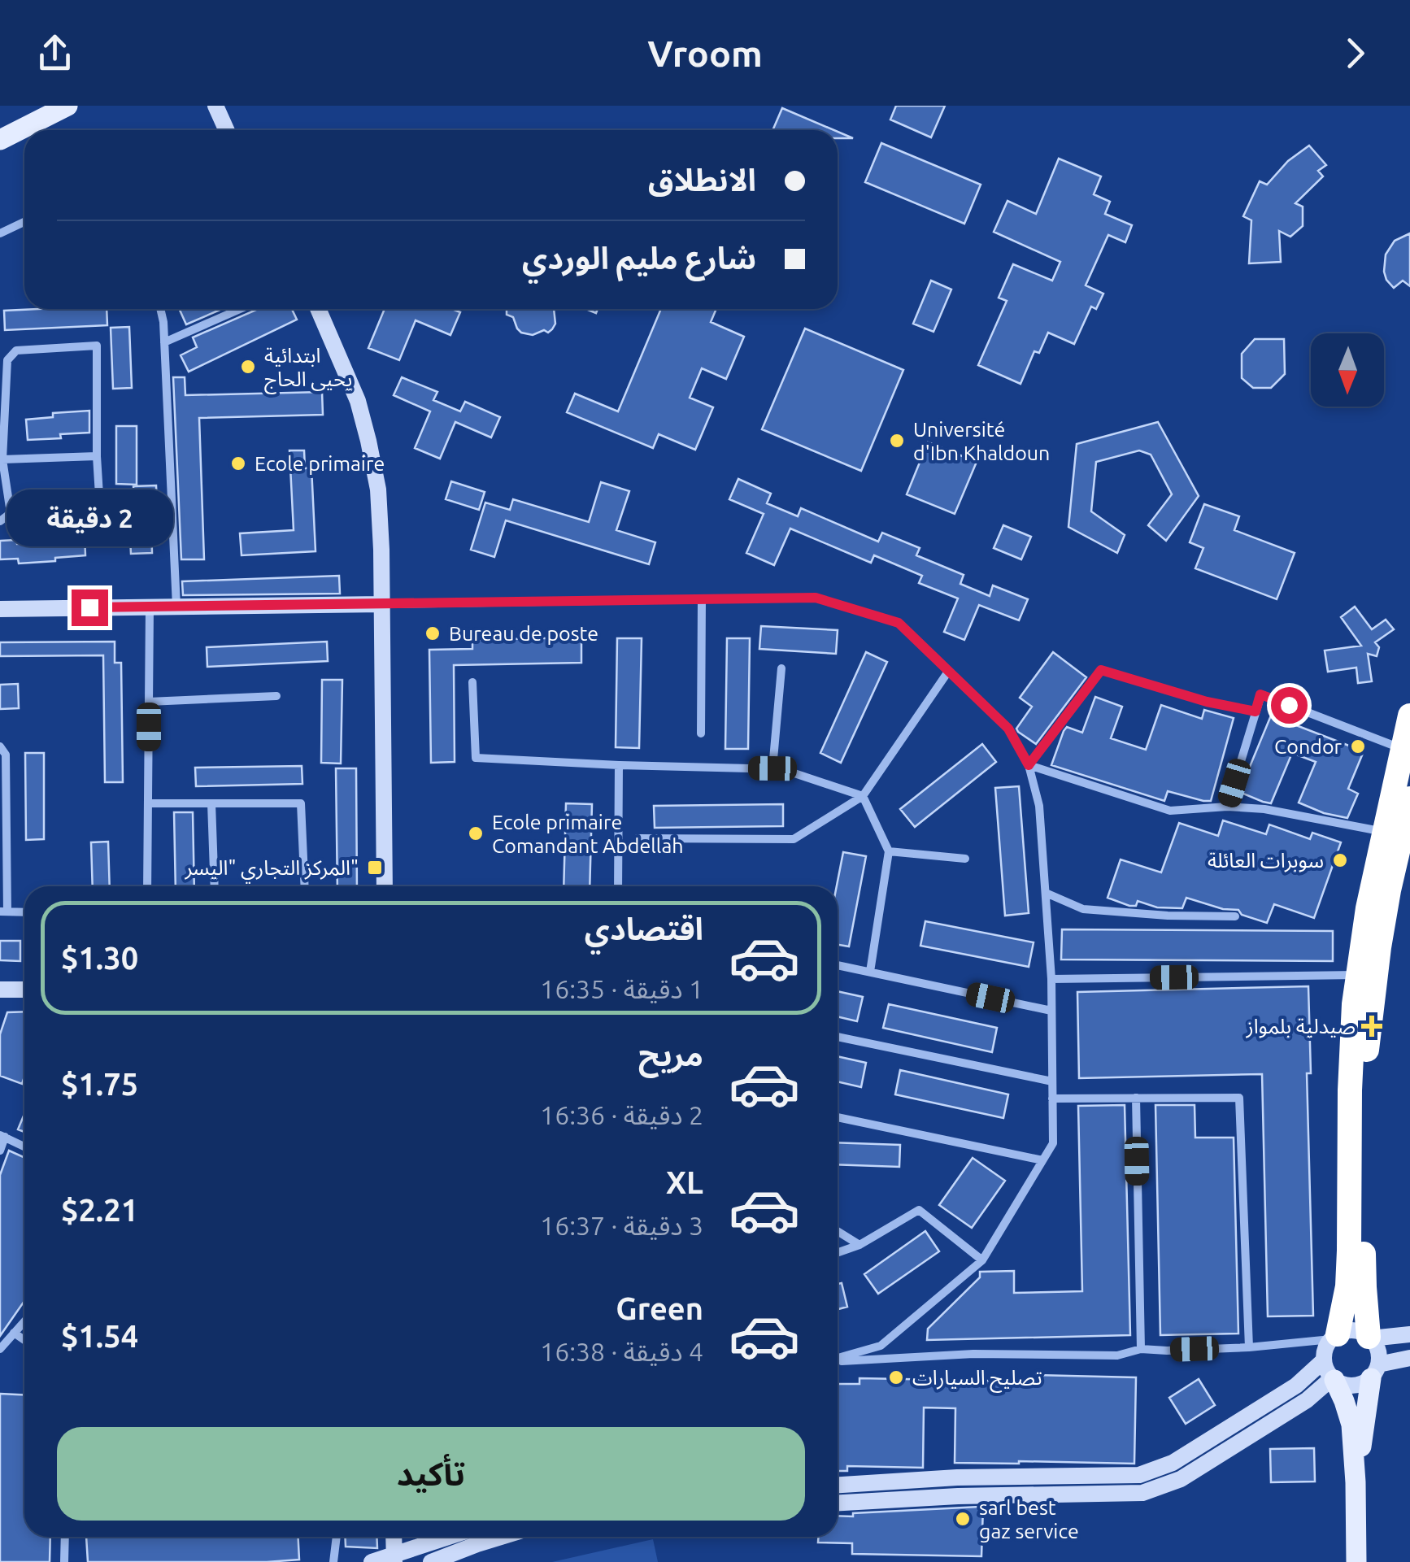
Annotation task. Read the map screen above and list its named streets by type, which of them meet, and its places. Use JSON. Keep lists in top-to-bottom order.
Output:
{
  "places": {
    "other": [
      "ابتدائية يحيى الحاج",
      "Université d'Ibn Khaldoun",
      "Ecole primaire",
      "Bureau de poste",
      "Condor",
      "Ecole primaire Comandant Abdellah",
      "سوبرات العائلة",
      "تصليح السيارات",
      "sarl best gaz service"
    ],
    "transit": ["المركز التجاري \"اليسر\""],
    "health": ["صيدلية بلمواز"]
  },
  "north": "bottom",
  "page": {
    "header": "Vroom",
    "banner": ["الانطلاق", "شارع مليم الوردي"],
    "bubble": "2 دقيقة",
    "list": [
      {
        "name": "اقتصادي",
        "note": "1 دقيقة · 16:35",
        "value": "$1.30"
      },
      {
        "name": "مريح",
        "note": "2 دقيقة · 16:36",
        "value": "$1.75"
      },
      {
        "name": "XL",
        "note": "3 دقيقة · 16:37",
        "value": "$2.21"
      },
      {
        "name": "Green",
        "note": "4 دقيقة · 16:38",
        "value": "$1.54"
      }
    ],
    "buttons": "تأكيد"
  }
}
